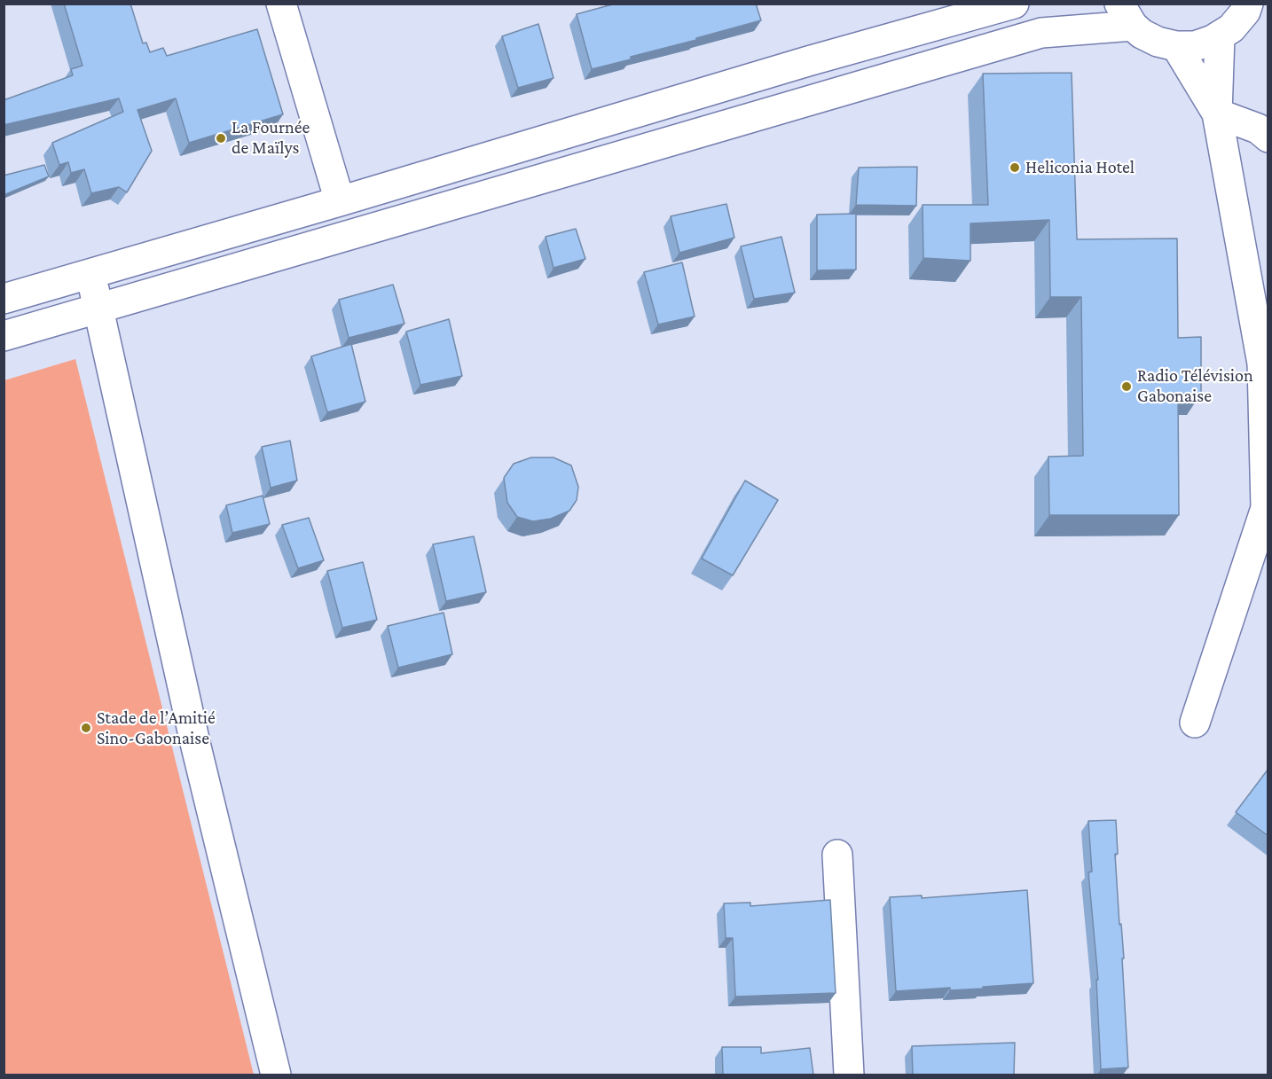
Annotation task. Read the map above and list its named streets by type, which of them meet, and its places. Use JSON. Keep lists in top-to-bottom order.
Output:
{
  "places": [
    "La Fournée de Maïlys",
    "Heliconia Hotel",
    "Radio Télévision Gabonaise",
    "Stade de l’Amitié Sino-Gabonaise"
  ]
}
